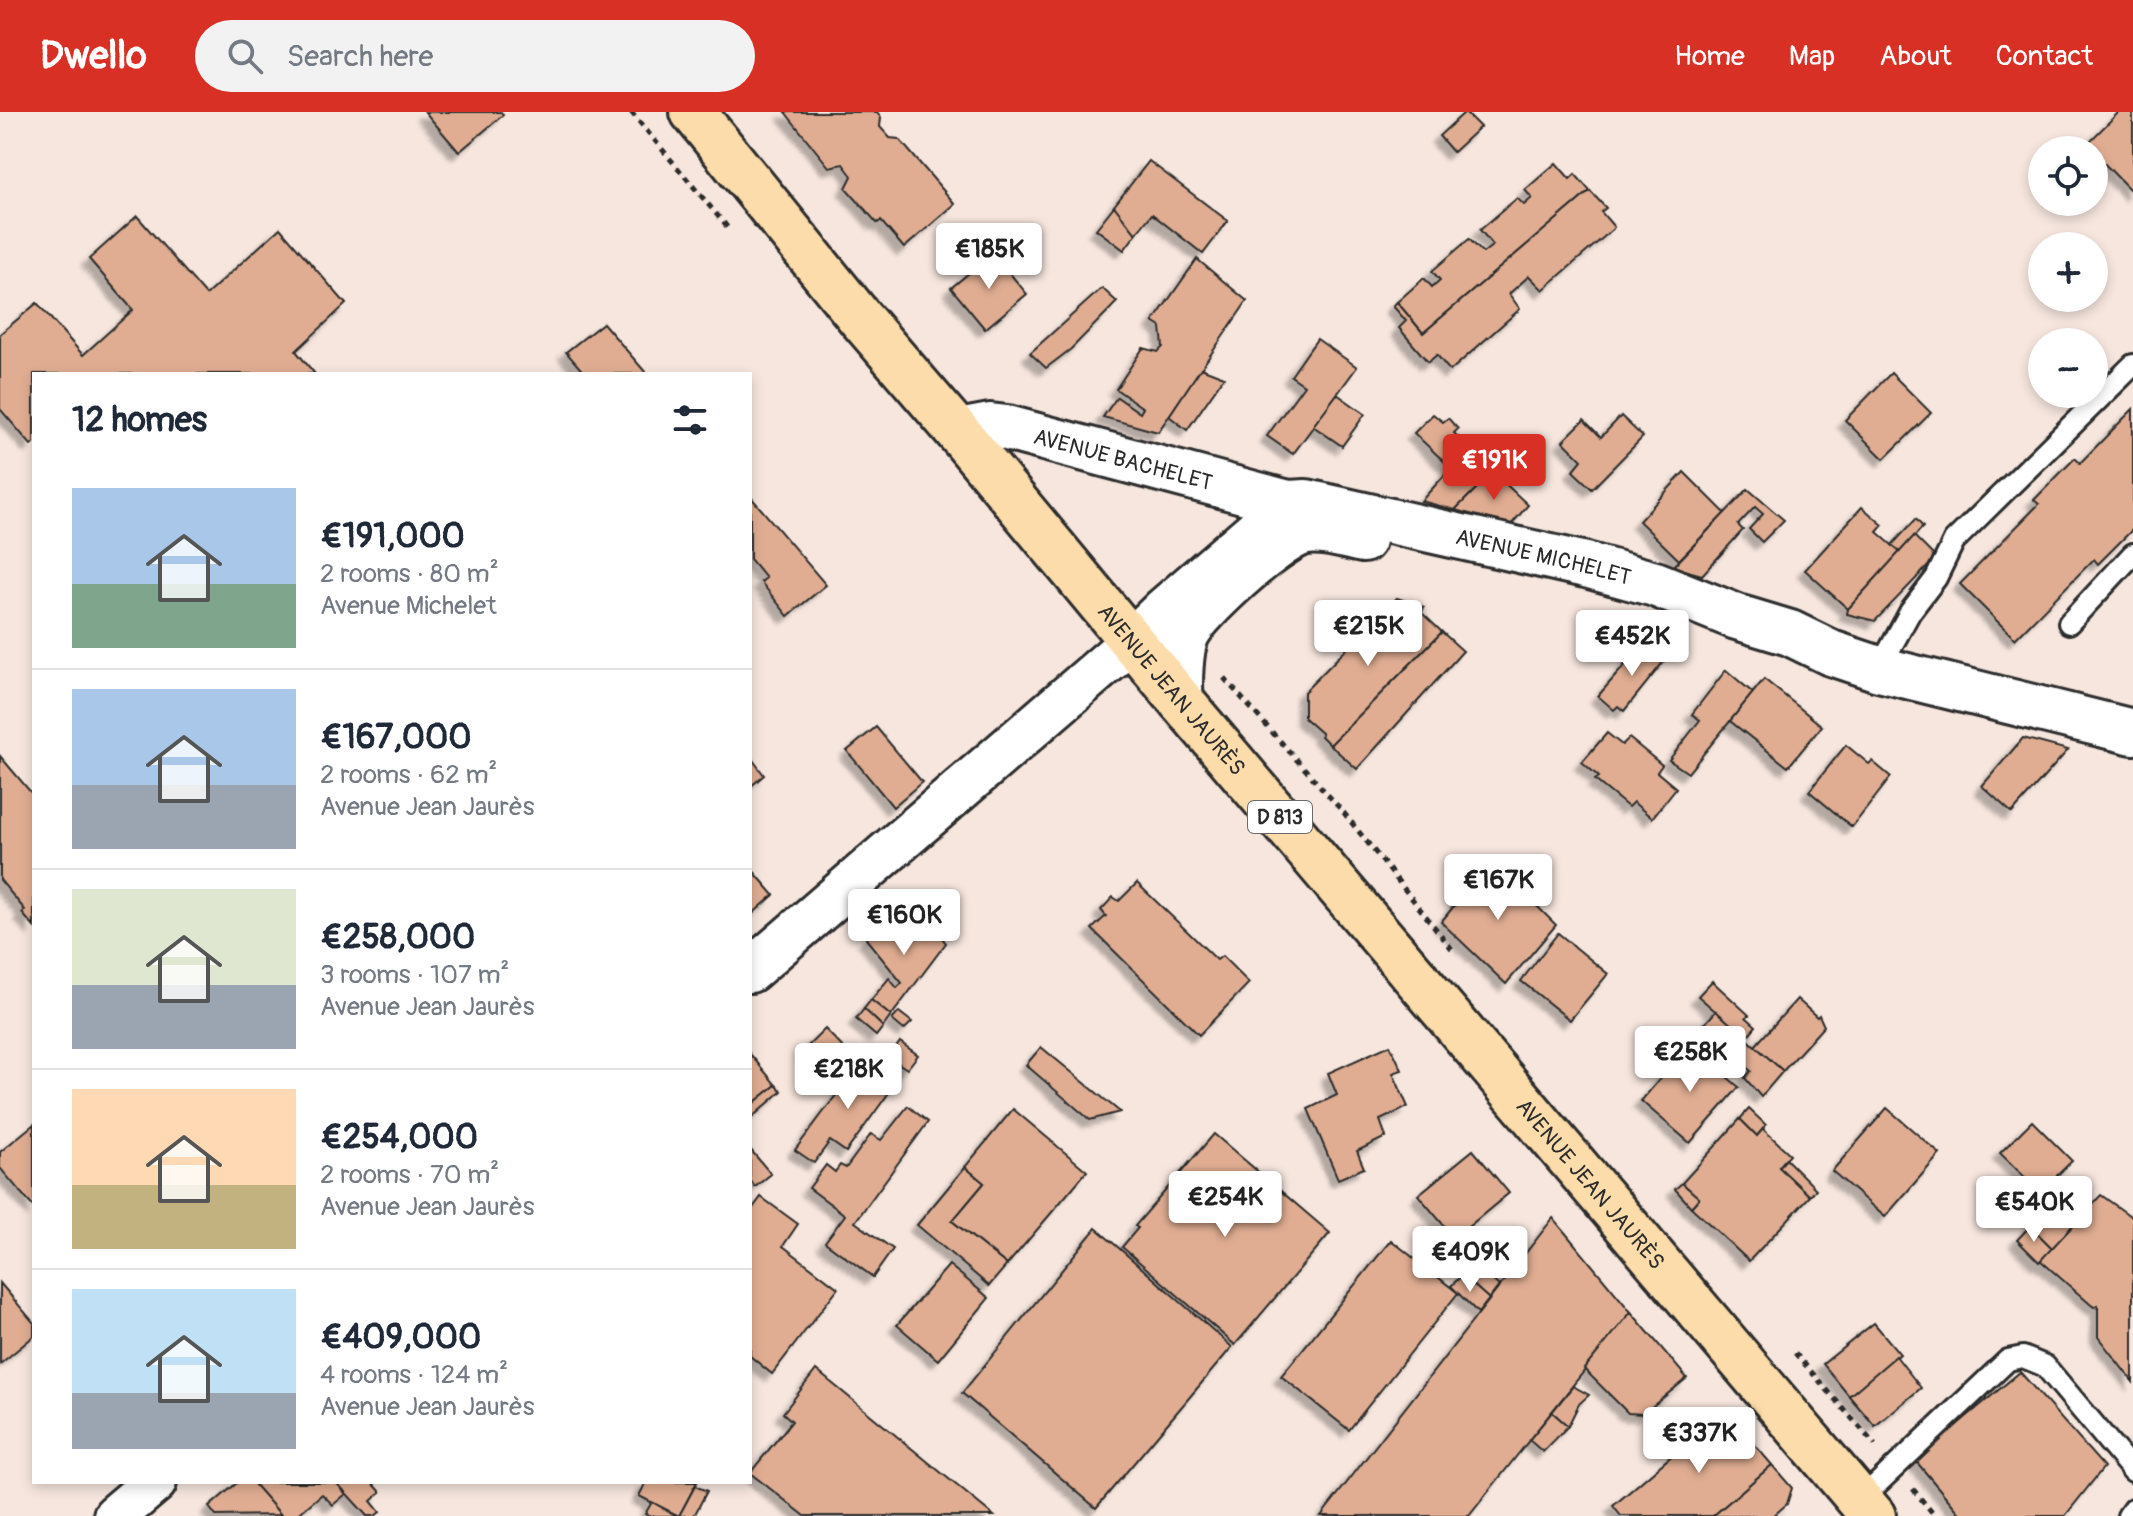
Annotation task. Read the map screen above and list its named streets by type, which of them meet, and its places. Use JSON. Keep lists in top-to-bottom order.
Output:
{
  "streets": {
    "main road": ["AVENUE JEAN JAURÈS", "D 813"],
    "street": ["AVENUE BACHELET", "AVENUE MICHELET"]
  },
  "crossings": [
    ["AVENUE BACHELET", "AVENUE MICHELET"],
    ["AVENUE BACHELET", "AVENUE JEAN JAURÈS"]
  ],
  "page": {
    "header": "Dwello",
    "search": "Search here",
    "nav": [
      "Home",
      "Map",
      "About",
      "Contact"
    ],
    "map_buttons": ["+", "−"],
    "price": [
      "€185K",
      "€191K",
      "€215K",
      "€452K",
      "€167K",
      "€160K",
      "€258K",
      "€218K",
      "€254K",
      "€540K",
      "€409K",
      "€337K"
    ],
    "heading": "12 homes",
    "list": [
      {
        "name": "€191,000",
        "note": "2 rooms · 80 m² · Avenue Michelet"
      },
      {
        "name": "€167,000",
        "note": "2 rooms · 62 m² · Avenue Jean Jaurès"
      },
      {
        "name": "€258,000",
        "note": "3 rooms · 107 m² · Avenue Jean Jaurès"
      },
      {
        "name": "€254,000",
        "note": "2 rooms · 70 m² · Avenue Jean Jaurès"
      },
      {
        "name": "€409,000",
        "note": "4 rooms · 124 m² · Avenue Jean Jaurès"
      }
    ]
  }
}
